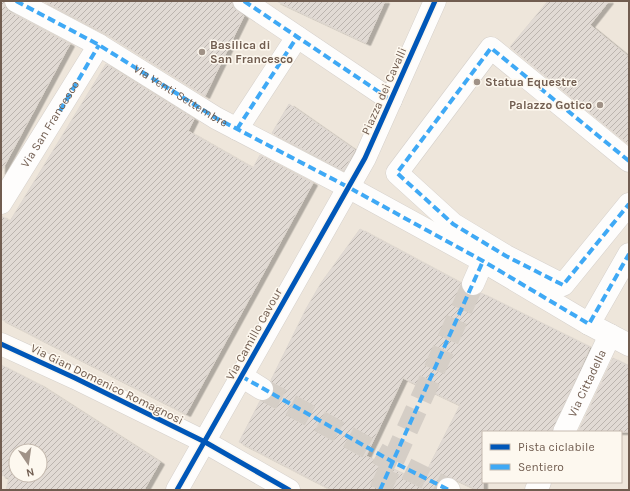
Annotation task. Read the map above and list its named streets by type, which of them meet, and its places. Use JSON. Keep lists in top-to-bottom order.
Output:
{
  "streets": {
    "street": [
      "Piazza dei Cavalli",
      "Via Venti Settembre",
      "Via San Francesco",
      "Via Camillo Cavour",
      "Via Cittadella",
      "Via Gian Domenico Romagnosi"
    ]
  },
  "crossings": [
    ["Piazza dei Cavalli", "Via Venti Settembre"],
    ["Piazza dei Cavalli", "Via Camillo Cavour"],
    ["Via Venti Settembre", "Via San Francesco"],
    ["Via Venti Settembre", "Via Camillo Cavour"],
    ["Via Camillo Cavour", "Via Gian Domenico Romagnosi"]
  ],
  "places": ["Basilica di San Francesco", "Statua Equestre", "Palazzo Gotico"],
  "legend": ["Pista ciclabile", "Sentiero"],
  "north": "bottom"
}
